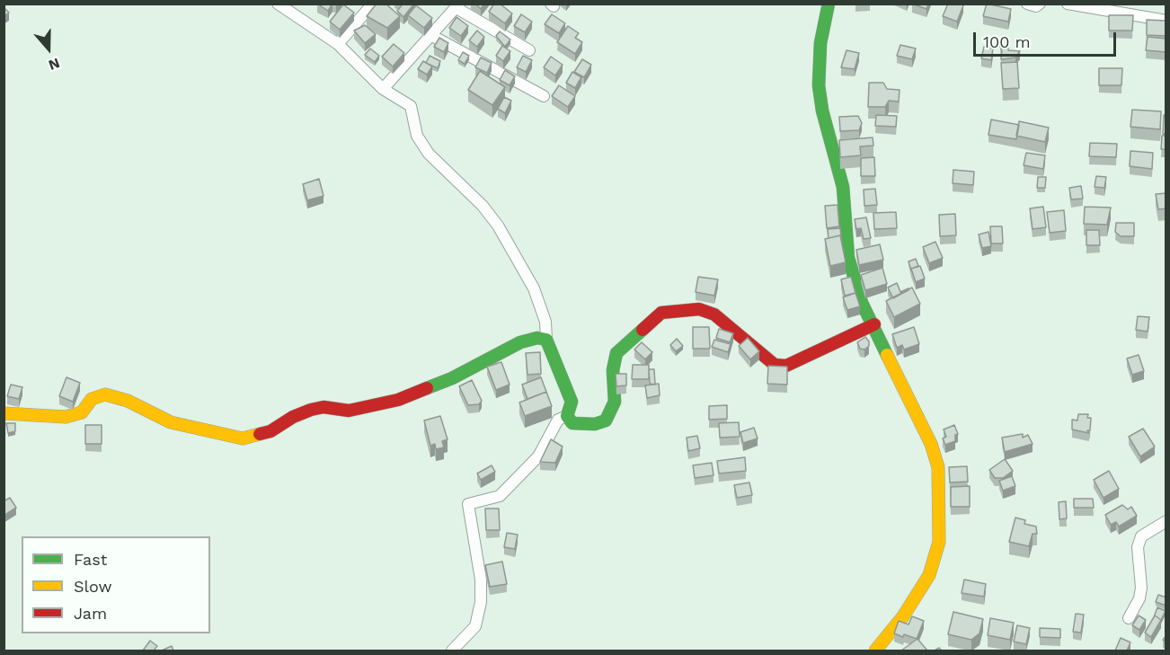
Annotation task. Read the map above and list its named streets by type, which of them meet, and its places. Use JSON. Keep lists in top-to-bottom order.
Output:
{
  "legend": ["Fast", "Slow", "Jam"],
  "scale_bar": "100 m",
  "north": "bottom"
}
